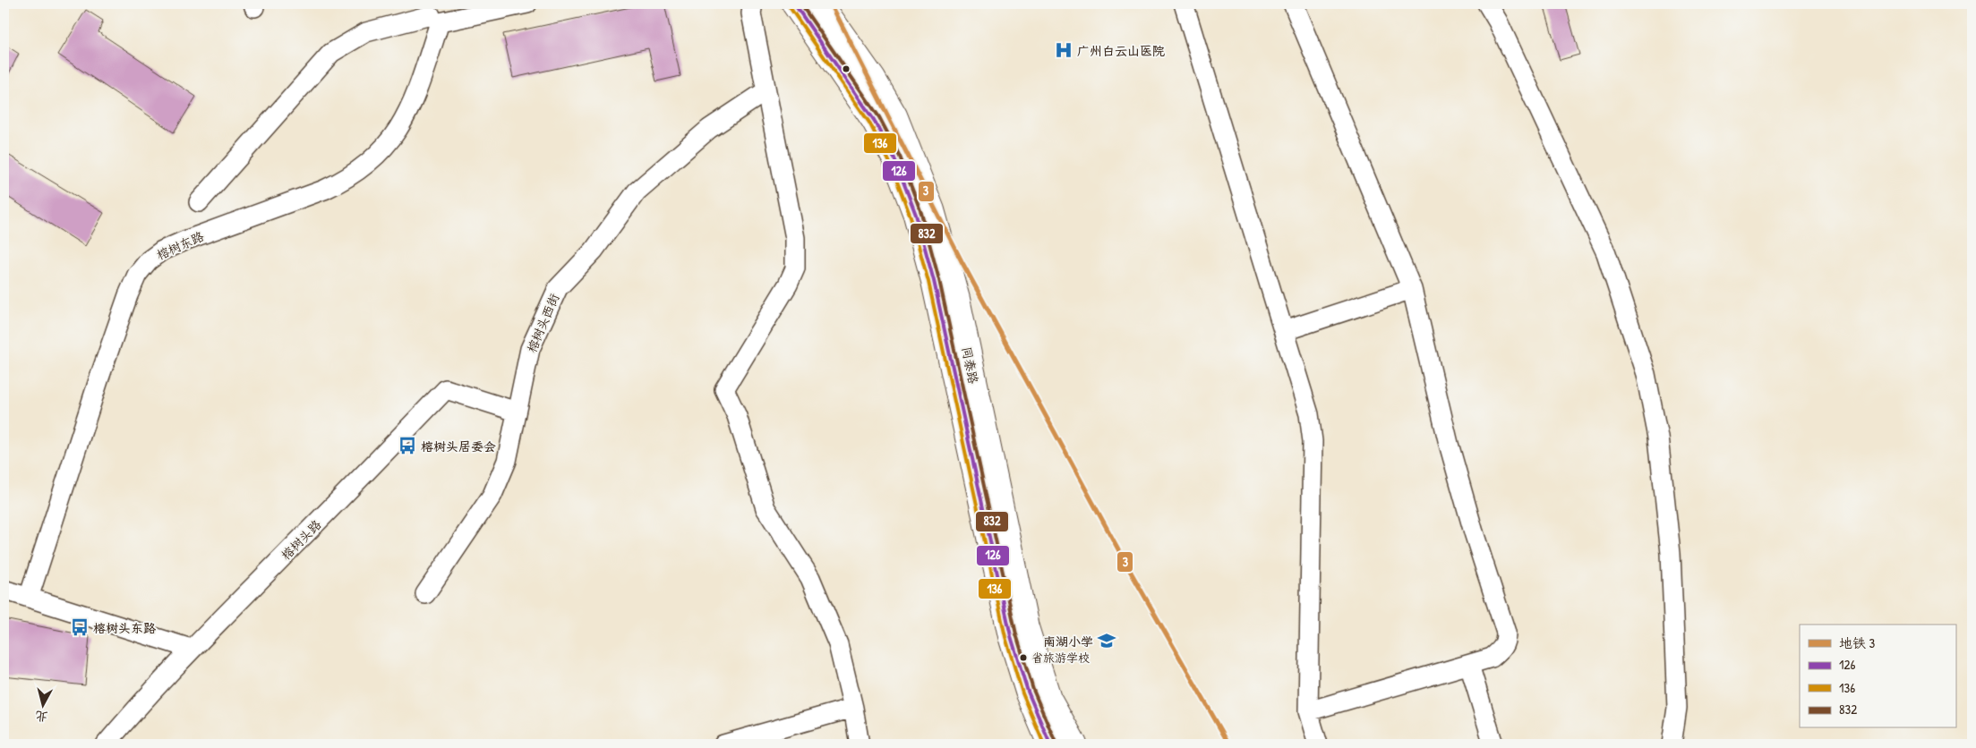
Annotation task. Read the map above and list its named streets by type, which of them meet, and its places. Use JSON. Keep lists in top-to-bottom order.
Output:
{
  "streets": {
    "main road": ["同泰路"],
    "street": ["榕树东路", "榕树头西街", "榕树头路"]
  },
  "crossings": [
    ["榕树头西街", "榕树头路"]
  ],
  "places": {
    "hospital": ["广州白云山医院"],
    "bus stop": ["榕树头居委会", "榕树头东路"],
    "school or university": ["南湖小学"],
    "other": ["省旅游学校"]
  },
  "lines": [
    "metro line 3",
    "transit line 126",
    "transit line 832",
    "transit line 136"
  ],
  "legend": [
    "地铁 3",
    "126",
    "136",
    "832"
  ],
  "north": "bottom"
}
